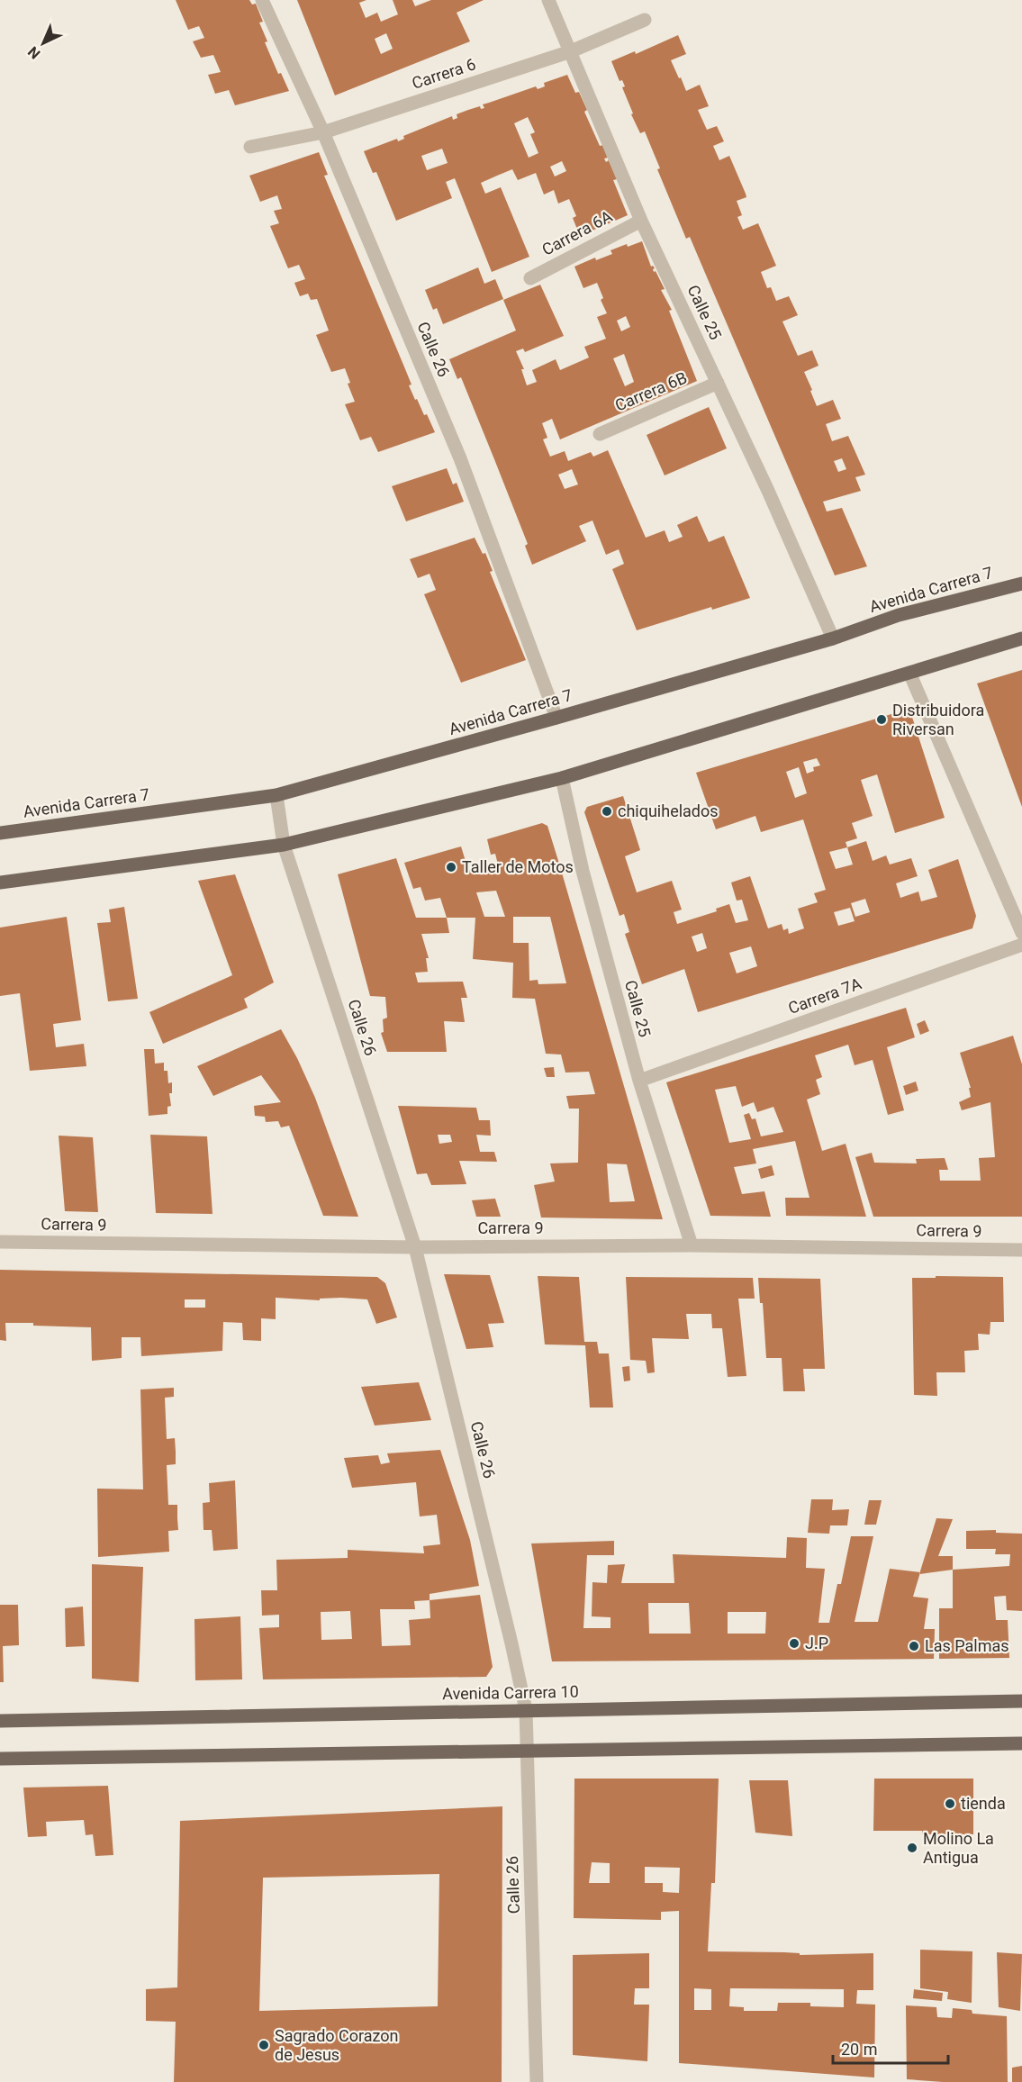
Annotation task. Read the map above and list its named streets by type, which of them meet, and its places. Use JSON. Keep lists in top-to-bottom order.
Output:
{
  "streets": {
    "main road": ["Avenida Carrera 7", "Avenida Carrera 10"],
    "street": [
      "Carrera 6",
      "Carrera 6A",
      "Calle 25",
      "Calle 26",
      "Carrera 6B",
      "Carrera 7A",
      "Carrera 9"
    ]
  },
  "crossings": [
    ["Carrera 6", "Calle 25"],
    ["Carrera 6", "Calle 26"],
    ["Carrera 6A", "Calle 25"],
    ["Calle 25", "Carrera 6B"],
    ["Calle 25", "Avenida Carrera 7"],
    ["Calle 25", "Carrera 7A"],
    ["Calle 25", "Carrera 9"],
    ["Calle 26", "Avenida Carrera 7"],
    ["Calle 26", "Carrera 9"],
    ["Calle 26", "Avenida Carrera 10"]
  ],
  "places": [
    "Distribuidora Riversan",
    "chiquihelados",
    "Taller de Motos",
    "J.P",
    "Las Palmas",
    "tienda",
    "Molino La Antigua",
    "Sagrado Corazon de Jesus"
  ],
  "scale_bar": "20 m",
  "north": "bottom left"
}
